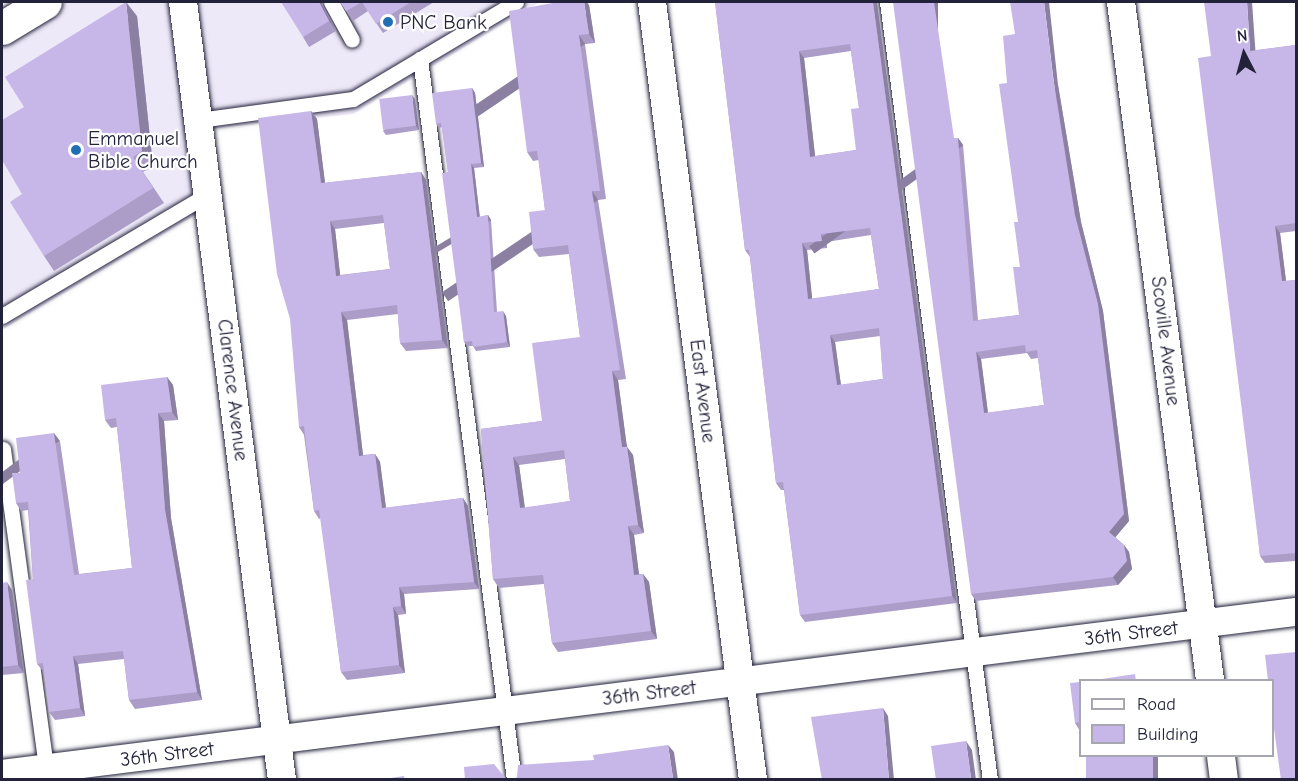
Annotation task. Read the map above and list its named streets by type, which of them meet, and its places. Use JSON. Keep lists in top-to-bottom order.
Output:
{
  "streets": {
    "street": [
      "Scoville Avenue",
      "Clarence Avenue",
      "East Avenue",
      "36th Street"
    ]
  },
  "crossings": [
    ["Scoville Avenue", "36th Street"],
    ["Clarence Avenue", "36th Street"],
    ["East Avenue", "36th Street"]
  ],
  "places": ["PNC Bank", "Emmanuel Bible Church"],
  "legend": ["Road", "Building"],
  "north": "top"
}
